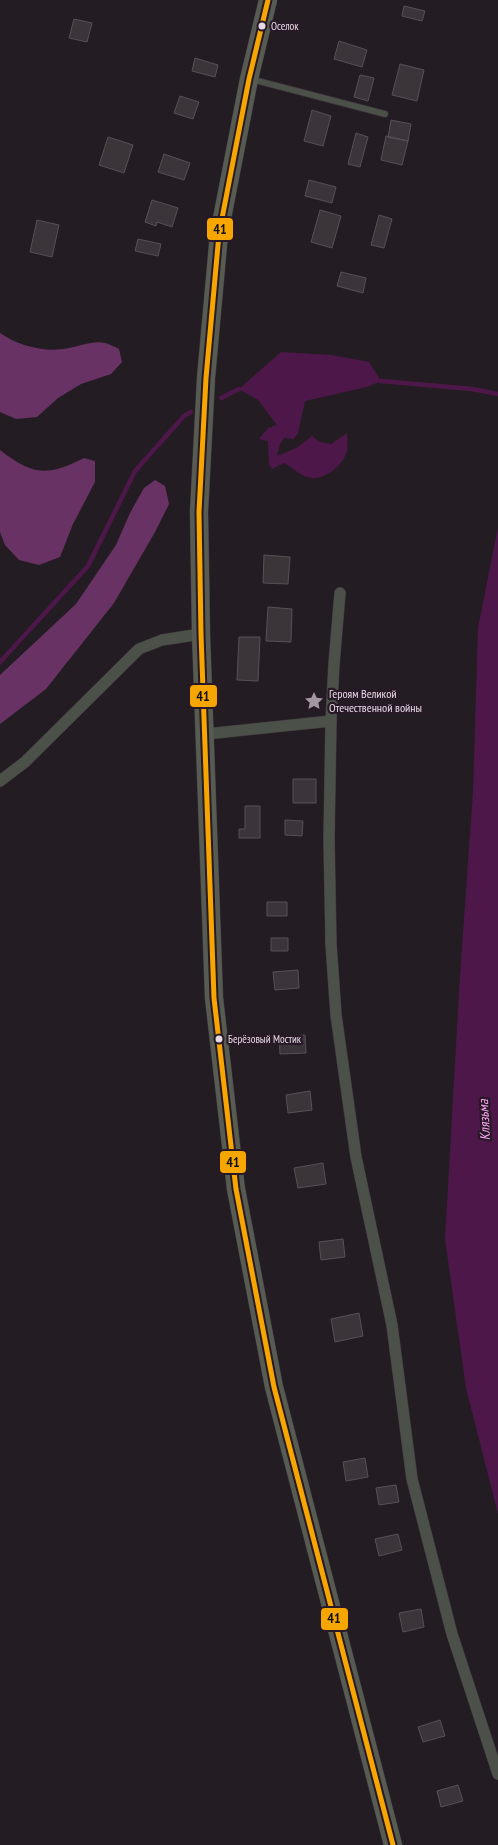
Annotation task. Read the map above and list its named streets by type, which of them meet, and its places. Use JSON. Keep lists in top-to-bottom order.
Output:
{
  "water": ["Клязьма"],
  "places": {
    "other": ["Оселок", "Берёзовый Мостик"],
    "place": ["Героям Великой Отечественной войны"]
  },
  "lines": ["transit line 41"]
}
